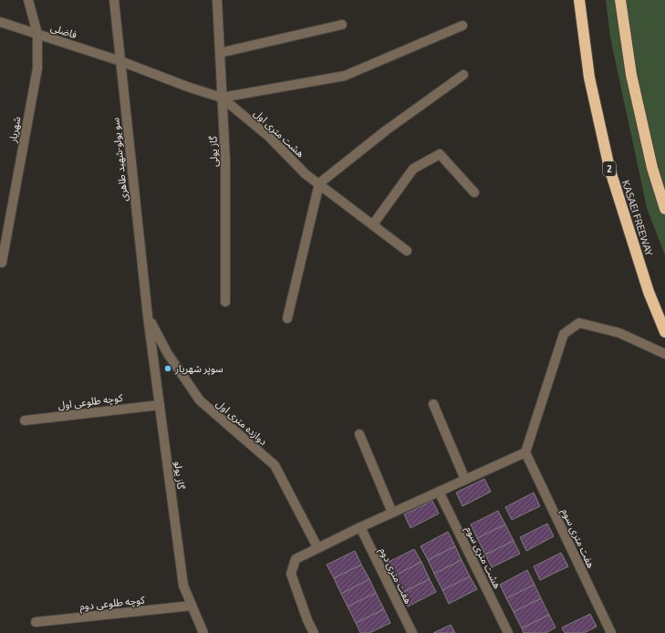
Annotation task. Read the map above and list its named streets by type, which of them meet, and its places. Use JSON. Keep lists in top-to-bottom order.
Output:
{
  "streets": {
    "highway": ["2", "KASAEI FREEWAY"],
    "street": [
      "فاضلی",
      "شهریار",
      "هشت متری اول",
      "گاز یولی",
      "سو یولو-شهید طاهری",
      "کوچه طلوعی اول",
      "دوازده متری اول",
      "گاز یولو",
      "هفت متری سوم",
      "هشت متری سوم",
      "هفت متری دوم",
      "کوچه طلوعی دوم"
    ]
  },
  "crossings": [
    ["فاضلی", "شهریار"],
    ["فاضلی", "هشت متری اول"],
    ["فاضلی", "سو یولو-شهید طاهری"],
    ["هشت متری اول", "گاز یولی"],
    ["هشت متری اول", "سو یولو-شهید طاهری"],
    ["سو یولو-شهید طاهری", "دوازده متری اول"],
    ["سو یولو-شهید طاهری", "گاز یولو"],
    ["کوچه طلوعی اول", "گاز یولو"],
    ["دوازده متری اول", "گاز یولو"],
    ["گاز یولو", "کوچه طلوعی دوم"]
  ],
  "places": ["سوپر شهریار"]
}
